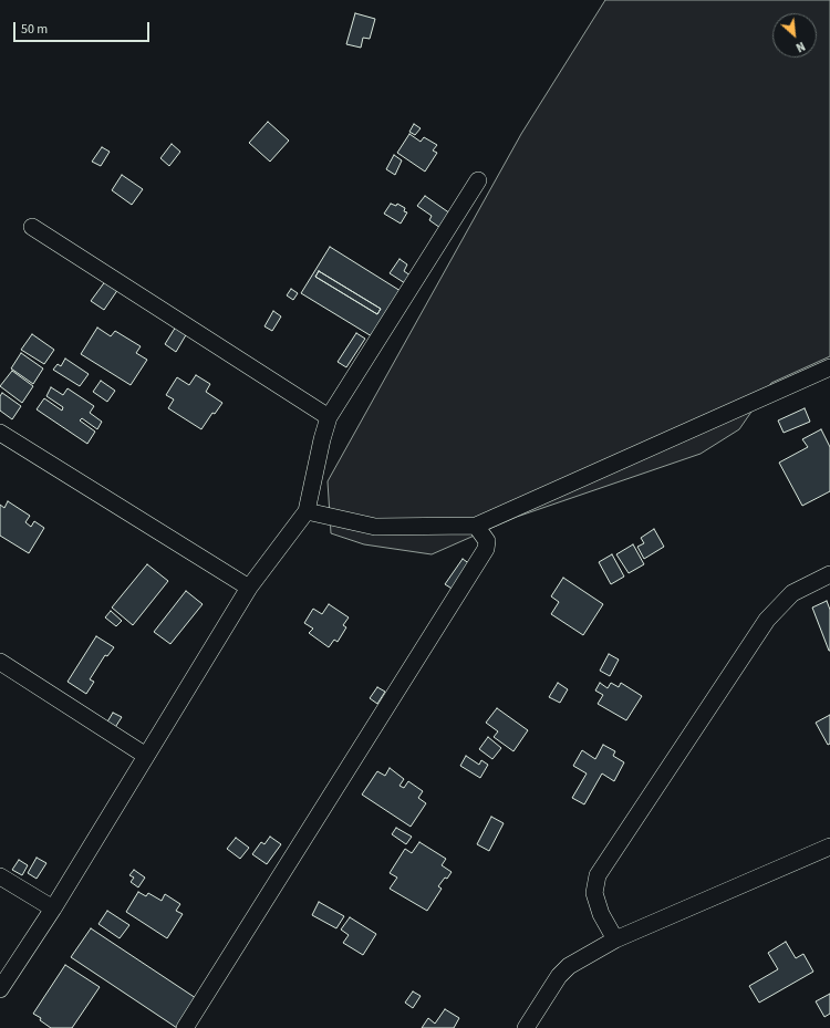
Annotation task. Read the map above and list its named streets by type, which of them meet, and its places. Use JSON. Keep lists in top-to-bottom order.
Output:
{
  "scale_bar": "50 m",
  "north": "bottom right"
}
